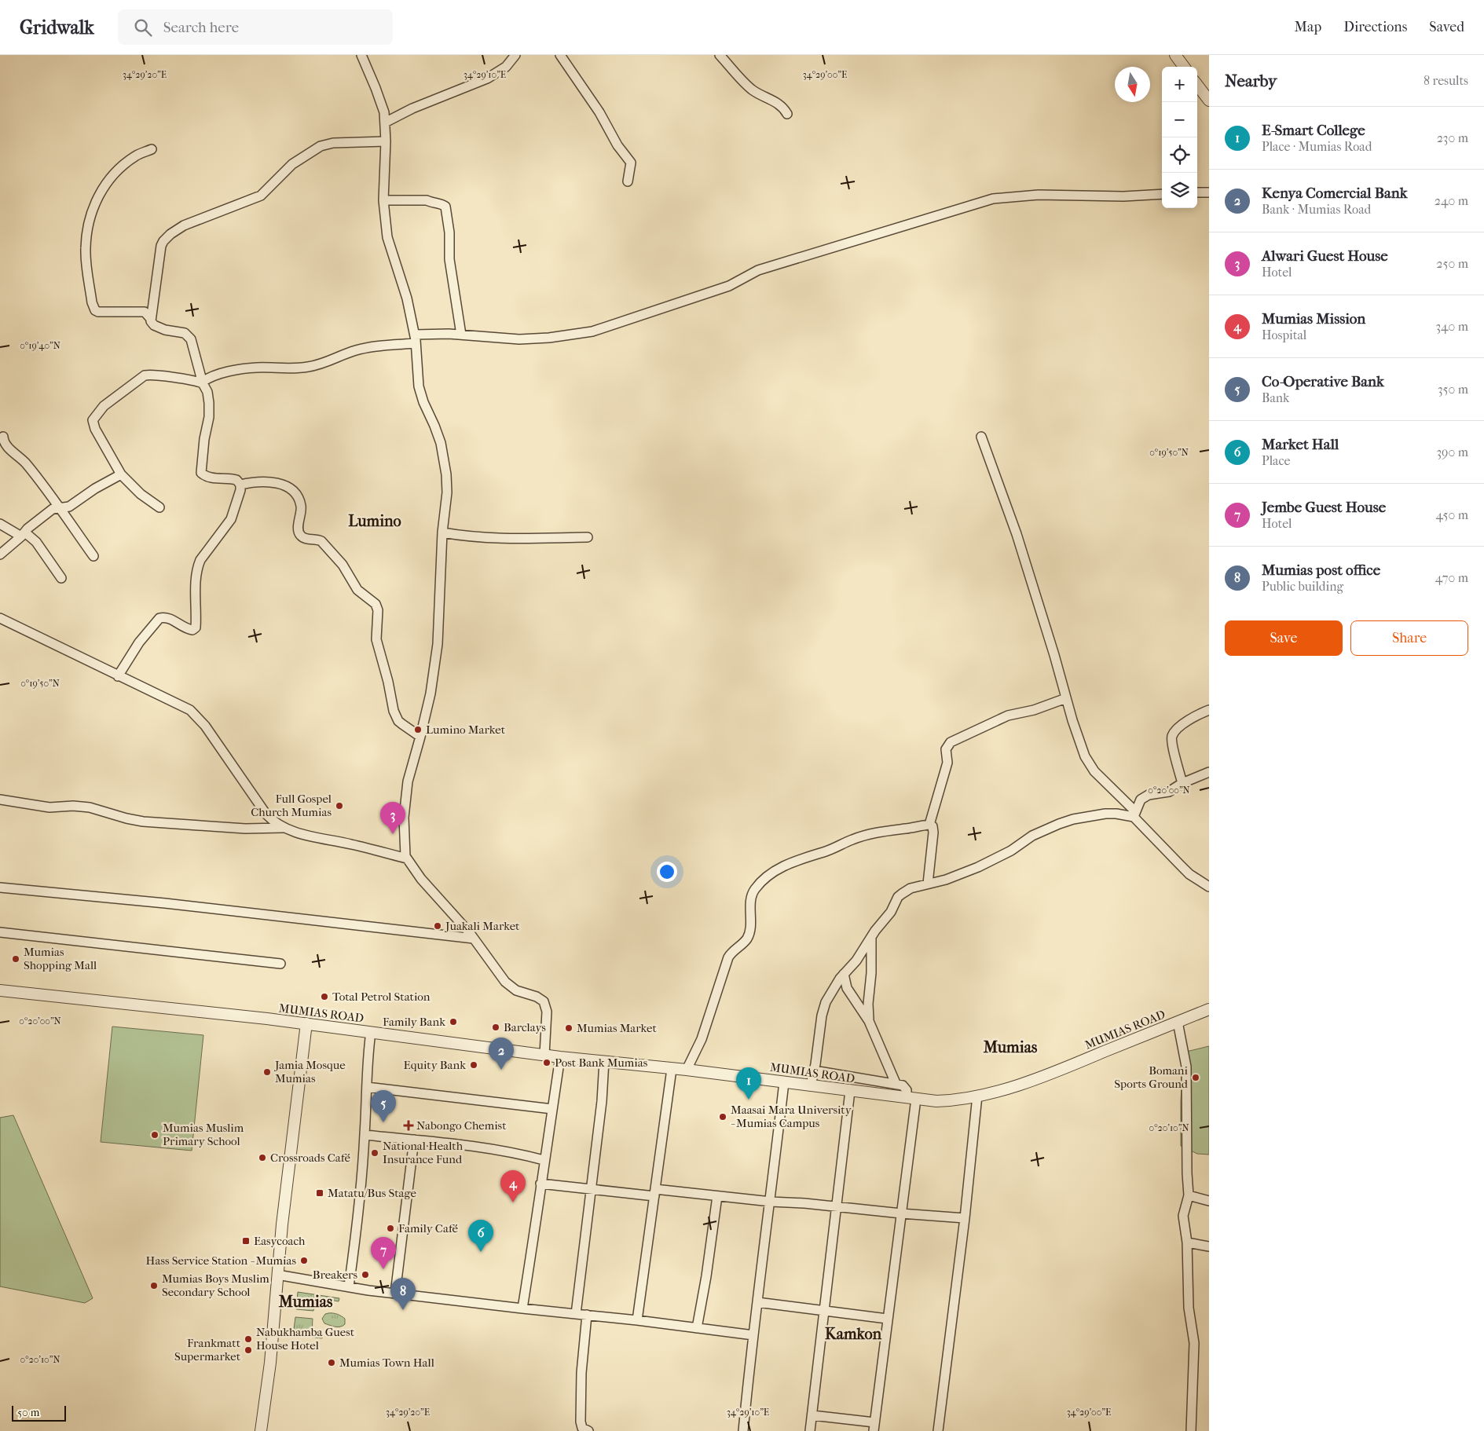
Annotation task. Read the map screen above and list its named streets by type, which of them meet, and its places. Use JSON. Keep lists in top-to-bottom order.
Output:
{
  "streets": {
    "street": ["MUMIAS ROAD"]
  },
  "districts": [
    "Lumino",
    "Mumias",
    "Mumias",
    "Kamkon"
  ],
  "places": {
    "other": [
      "Lumino Market",
      "Full Gospel Church Mumias",
      "Juakali Market",
      "Mumias Shopping Mall",
      "Total Petrol Station",
      "Family Bank",
      "Barclays",
      "Mumias Market",
      "Post Bank Mumias",
      "Equity Bank",
      "Jamia Mosque Mumias",
      "Bomani Sports Ground",
      "Maasai Mara University - Mumias Campus",
      "Mumias Muslim Primary School",
      "National Health Insurance Fund",
      "Crossroads Café",
      "Family Café",
      "Hass Service Station - Mumias",
      "Breakers",
      "Mumias Boys Muslim Secondary School",
      "Nabukhamba Guest House Hotel",
      "Frankmatt Supermarket",
      "Mumias Town Hall"
    ],
    "health": ["Nabongo Chemist"],
    "transit": ["Matatu/Bus Stage", "Easycoach"]
  },
  "scale_bar": "50 m",
  "north": "bottom",
  "page": {
    "header": "Gridwalk",
    "search": "Search here",
    "nav": ["Map", "Directions", "Saved"],
    "heading": ["Nearby", "8 results"],
    "map_buttons": ["+", "−"],
    "list": [
      {
        "mark": "1",
        "name": "E-Smart College",
        "note": "Place · Mumias Road",
        "value": "230 m"
      },
      {
        "mark": "2",
        "name": "Kenya Comercial Bank",
        "note": "Bank · Mumias Road",
        "value": "240 m"
      },
      {
        "mark": "3",
        "name": "Alwari Guest House",
        "note": "Hotel",
        "value": "250 m"
      },
      {
        "mark": "4",
        "name": "Mumias Mission",
        "note": "Hospital",
        "value": "340 m"
      },
      {
        "mark": "5",
        "name": "Co-Operative Bank",
        "note": "Bank",
        "value": "350 m"
      },
      {
        "mark": "6",
        "name": "Market Hall",
        "note": "Place",
        "value": "390 m"
      },
      {
        "mark": "7",
        "name": "Jembe Guest House",
        "note": "Hotel",
        "value": "450 m"
      },
      {
        "mark": "8",
        "name": "Mumias post office",
        "note": "Public building",
        "value": "470 m"
      }
    ],
    "buttons": ["Save", "Share"],
    "pins": [
      "3",
      "2",
      "1",
      "5",
      "4",
      "6",
      "7",
      "8"
    ],
    "scale": "50 m"
  },
  "coordinates": [
    "34°29'20\"E",
    "34°29'10\"E",
    "34°29'00\"E",
    "0°19'40\"N",
    "0°19'50\"N",
    "0°20'00\"N",
    "0°20'10\"N"
  ]
}
